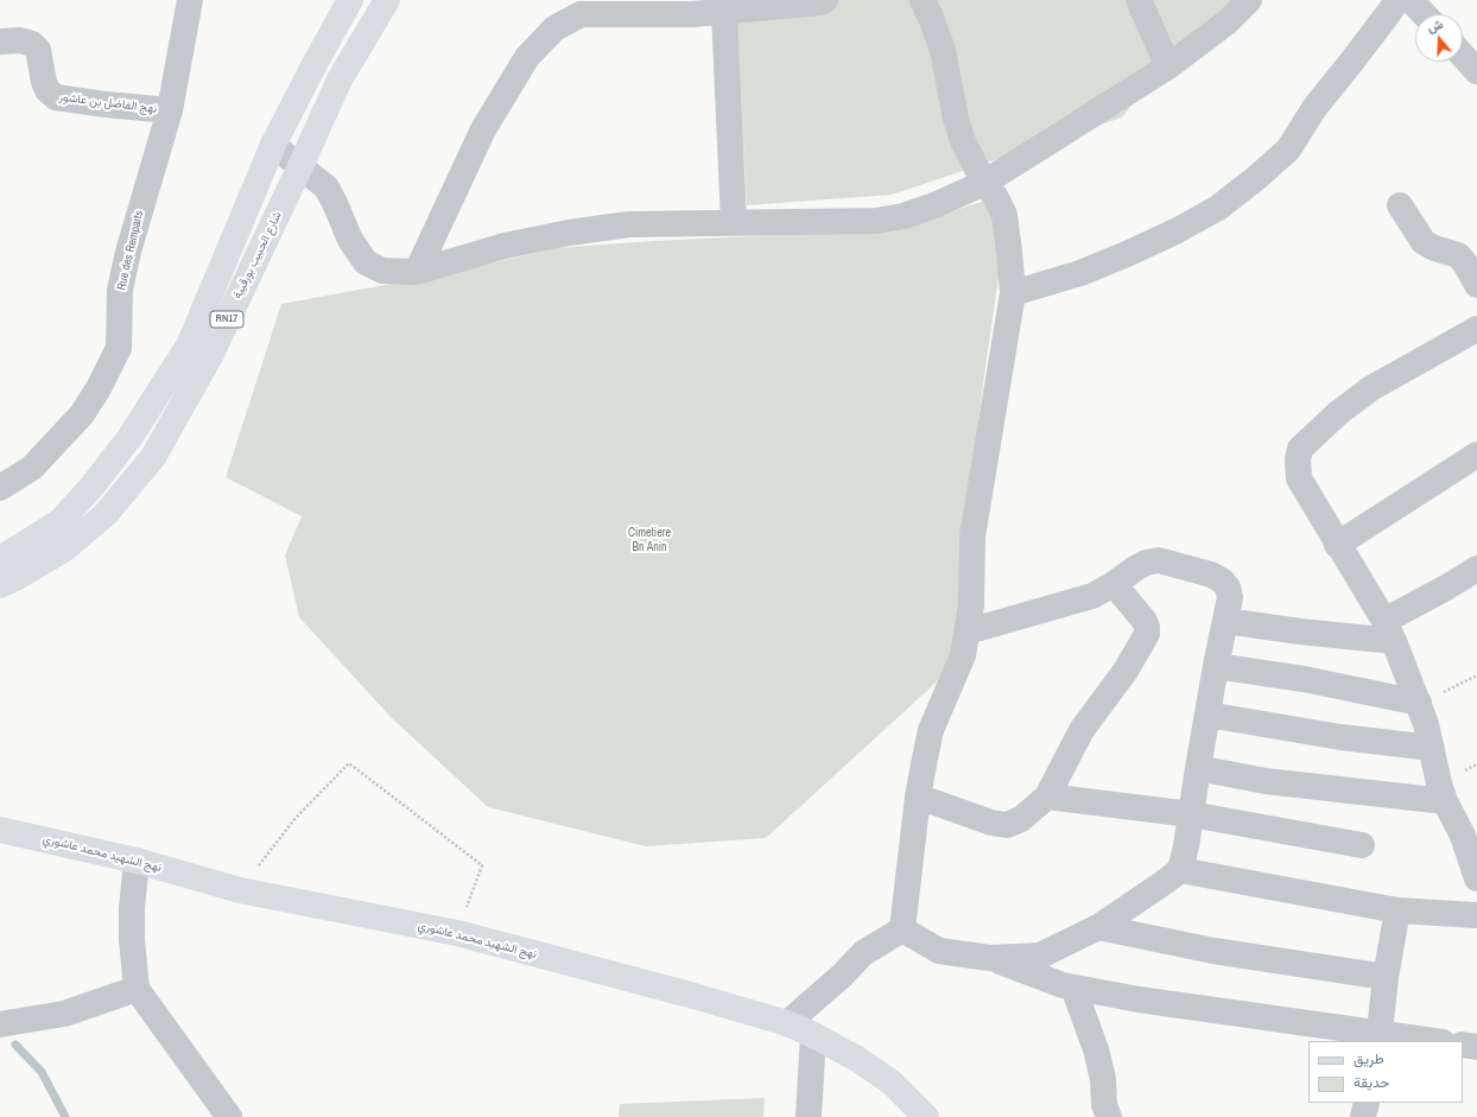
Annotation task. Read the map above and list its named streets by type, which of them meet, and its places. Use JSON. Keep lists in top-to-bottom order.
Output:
{
  "streets": {
    "main road": ["شارع الحبيب بورقيبة", "RN17", "نهج الشهيد محمد عاشوري"],
    "street": ["نهج الفاضل بن عاشور", "Rue des Remparts"]
  },
  "crossings": [
    ["نهج الفاضل بن عاشور", "Rue des Remparts"]
  ],
  "parks": ["Cimetiere Bn Anin"],
  "legend": ["طريق", "حديقة"],
  "north": "top"
}
